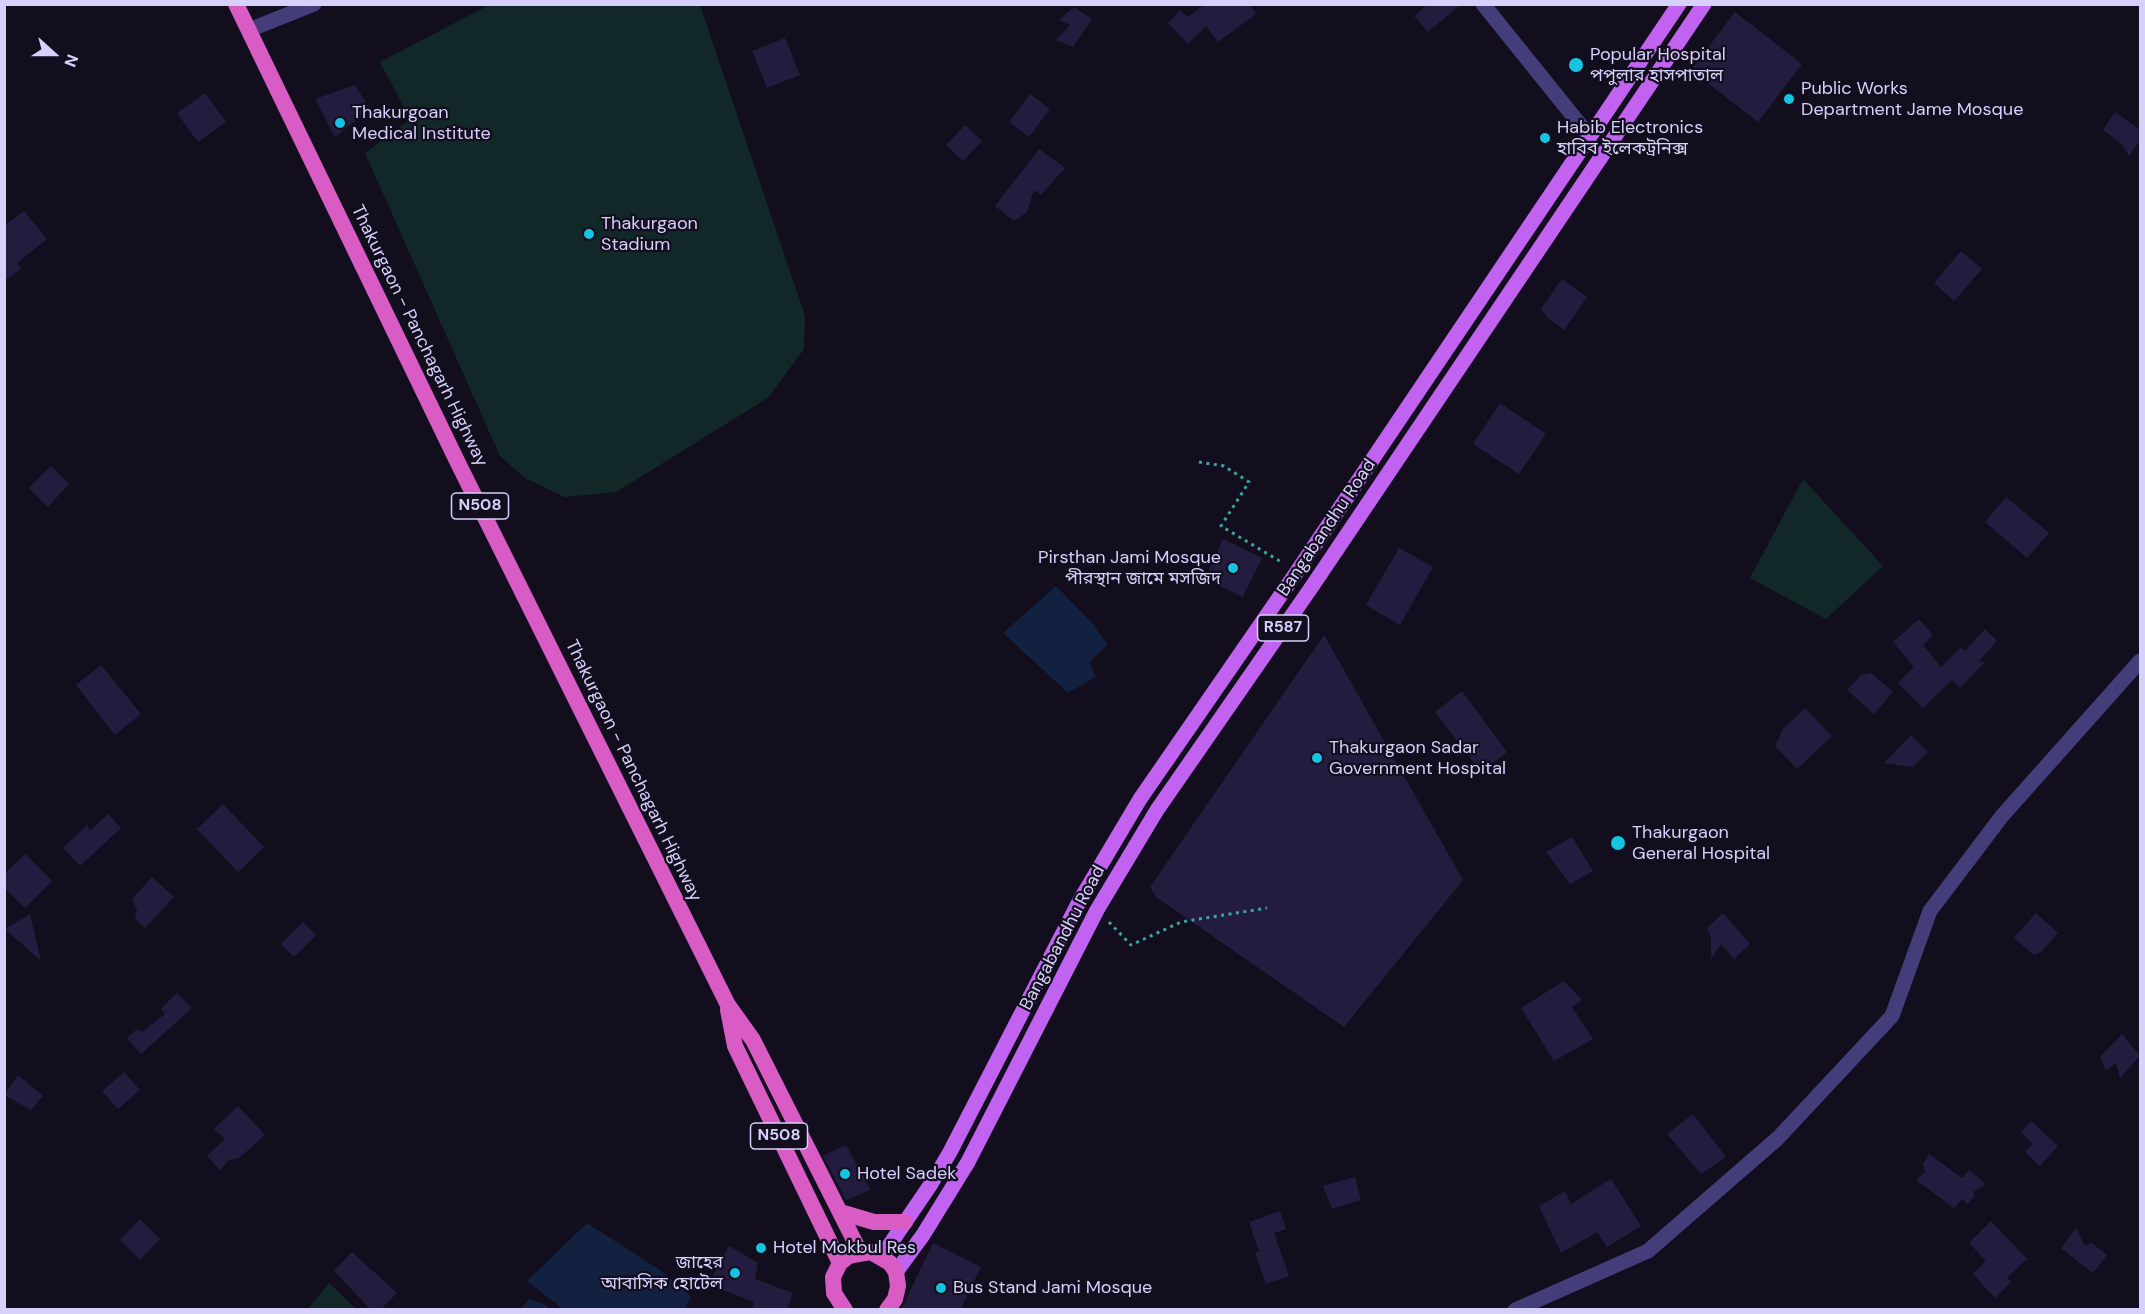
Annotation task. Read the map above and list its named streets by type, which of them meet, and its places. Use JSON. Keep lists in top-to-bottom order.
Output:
{
  "streets": {
    "highway": ["Thakurgaon - Panchagarh Highway", "N508"],
    "main road": ["Bangabandhu Road", "R587"]
  },
  "places": [
    "Popular Hospital পপুলার হাসপাতাল",
    "Public Works Department Jame Mosque",
    "Thakurgoan Medical Institute",
    "Habib Electronics হাবিব ইলেকট্রনিক্স",
    "Thakurgaon Stadium",
    "Pirsthan Jami Mosque পীরস্থান জামে মসজিদ",
    "Thakurgaon Sadar Government Hospital",
    "Thakurgaon General Hospital",
    "Hotel Sadek",
    "Hotel Mokbul Res",
    "জাহের আবাসিক হোটেল",
    "Bus Stand Jami Mosque"
  ],
  "north": "right"
}
